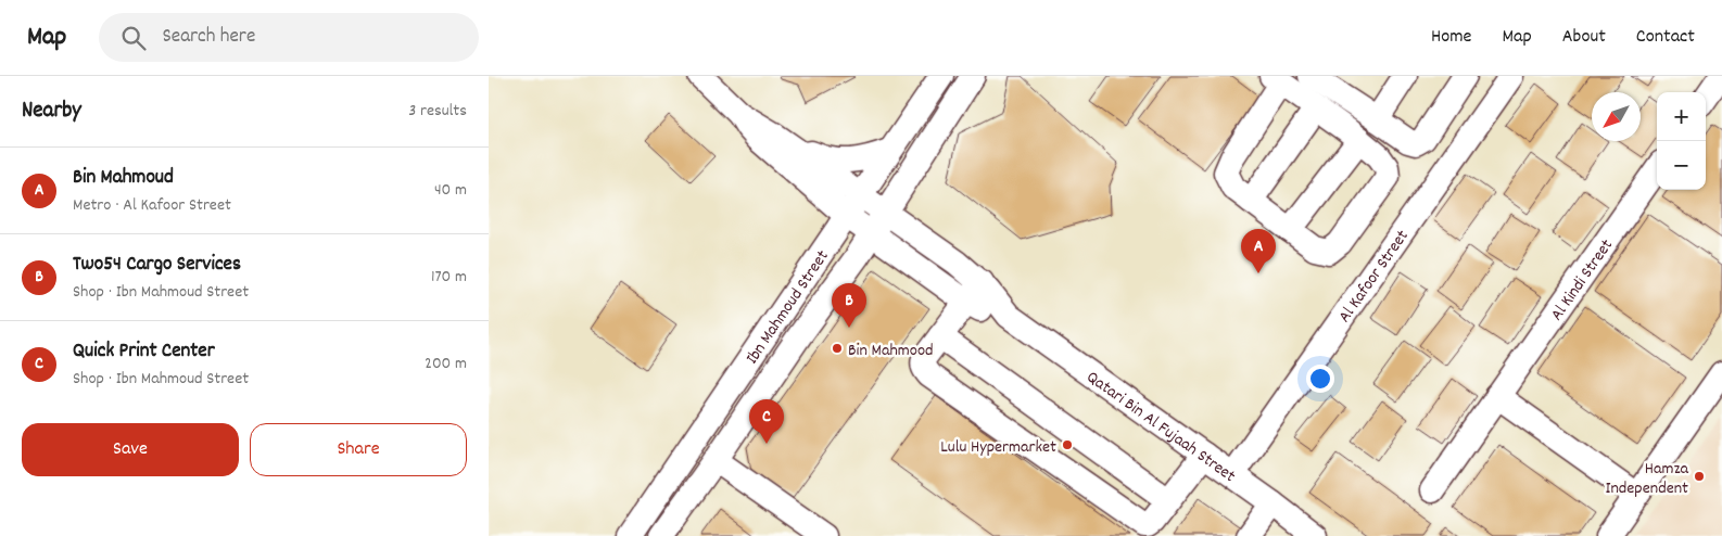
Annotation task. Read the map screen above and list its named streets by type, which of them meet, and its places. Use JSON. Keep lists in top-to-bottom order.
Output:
{
  "streets": {
    "street": [
      "Al Kafoor Street",
      "Al Kindi Street",
      "Ibn Mahmoud Street",
      "Qatari Bin Al Fujaah Street"
    ]
  },
  "crossings": [
    ["Al Kafoor Street", "Qatari Bin Al Fujaah Street"],
    ["Ibn Mahmoud Street", "Qatari Bin Al Fujaah Street"]
  ],
  "places": ["Bin Mahmood", "Lulu Hypermarket", "Hamza Independent"],
  "north": "bottom left",
  "page": {
    "header": "Map",
    "search": "Search here",
    "nav": [
      "Home",
      "Map",
      "About",
      "Contact"
    ],
    "heading": ["Nearby", "3 results"],
    "map_buttons": ["+", "−"],
    "list": [
      {
        "mark": "A",
        "name": "Bin Mahmoud",
        "note": "Metro · Al Kafoor Street",
        "value": "40 m"
      },
      {
        "mark": "B",
        "name": "Two54 Cargo Services",
        "note": "Shop · Ibn Mahmoud Street",
        "value": "170 m"
      },
      {
        "mark": "C",
        "name": "Quick Print Center",
        "note": "Shop · Ibn Mahmoud Street",
        "value": "200 m"
      }
    ],
    "pins": ["A", "B", "C"],
    "buttons": ["Save", "Share"]
  }
}
